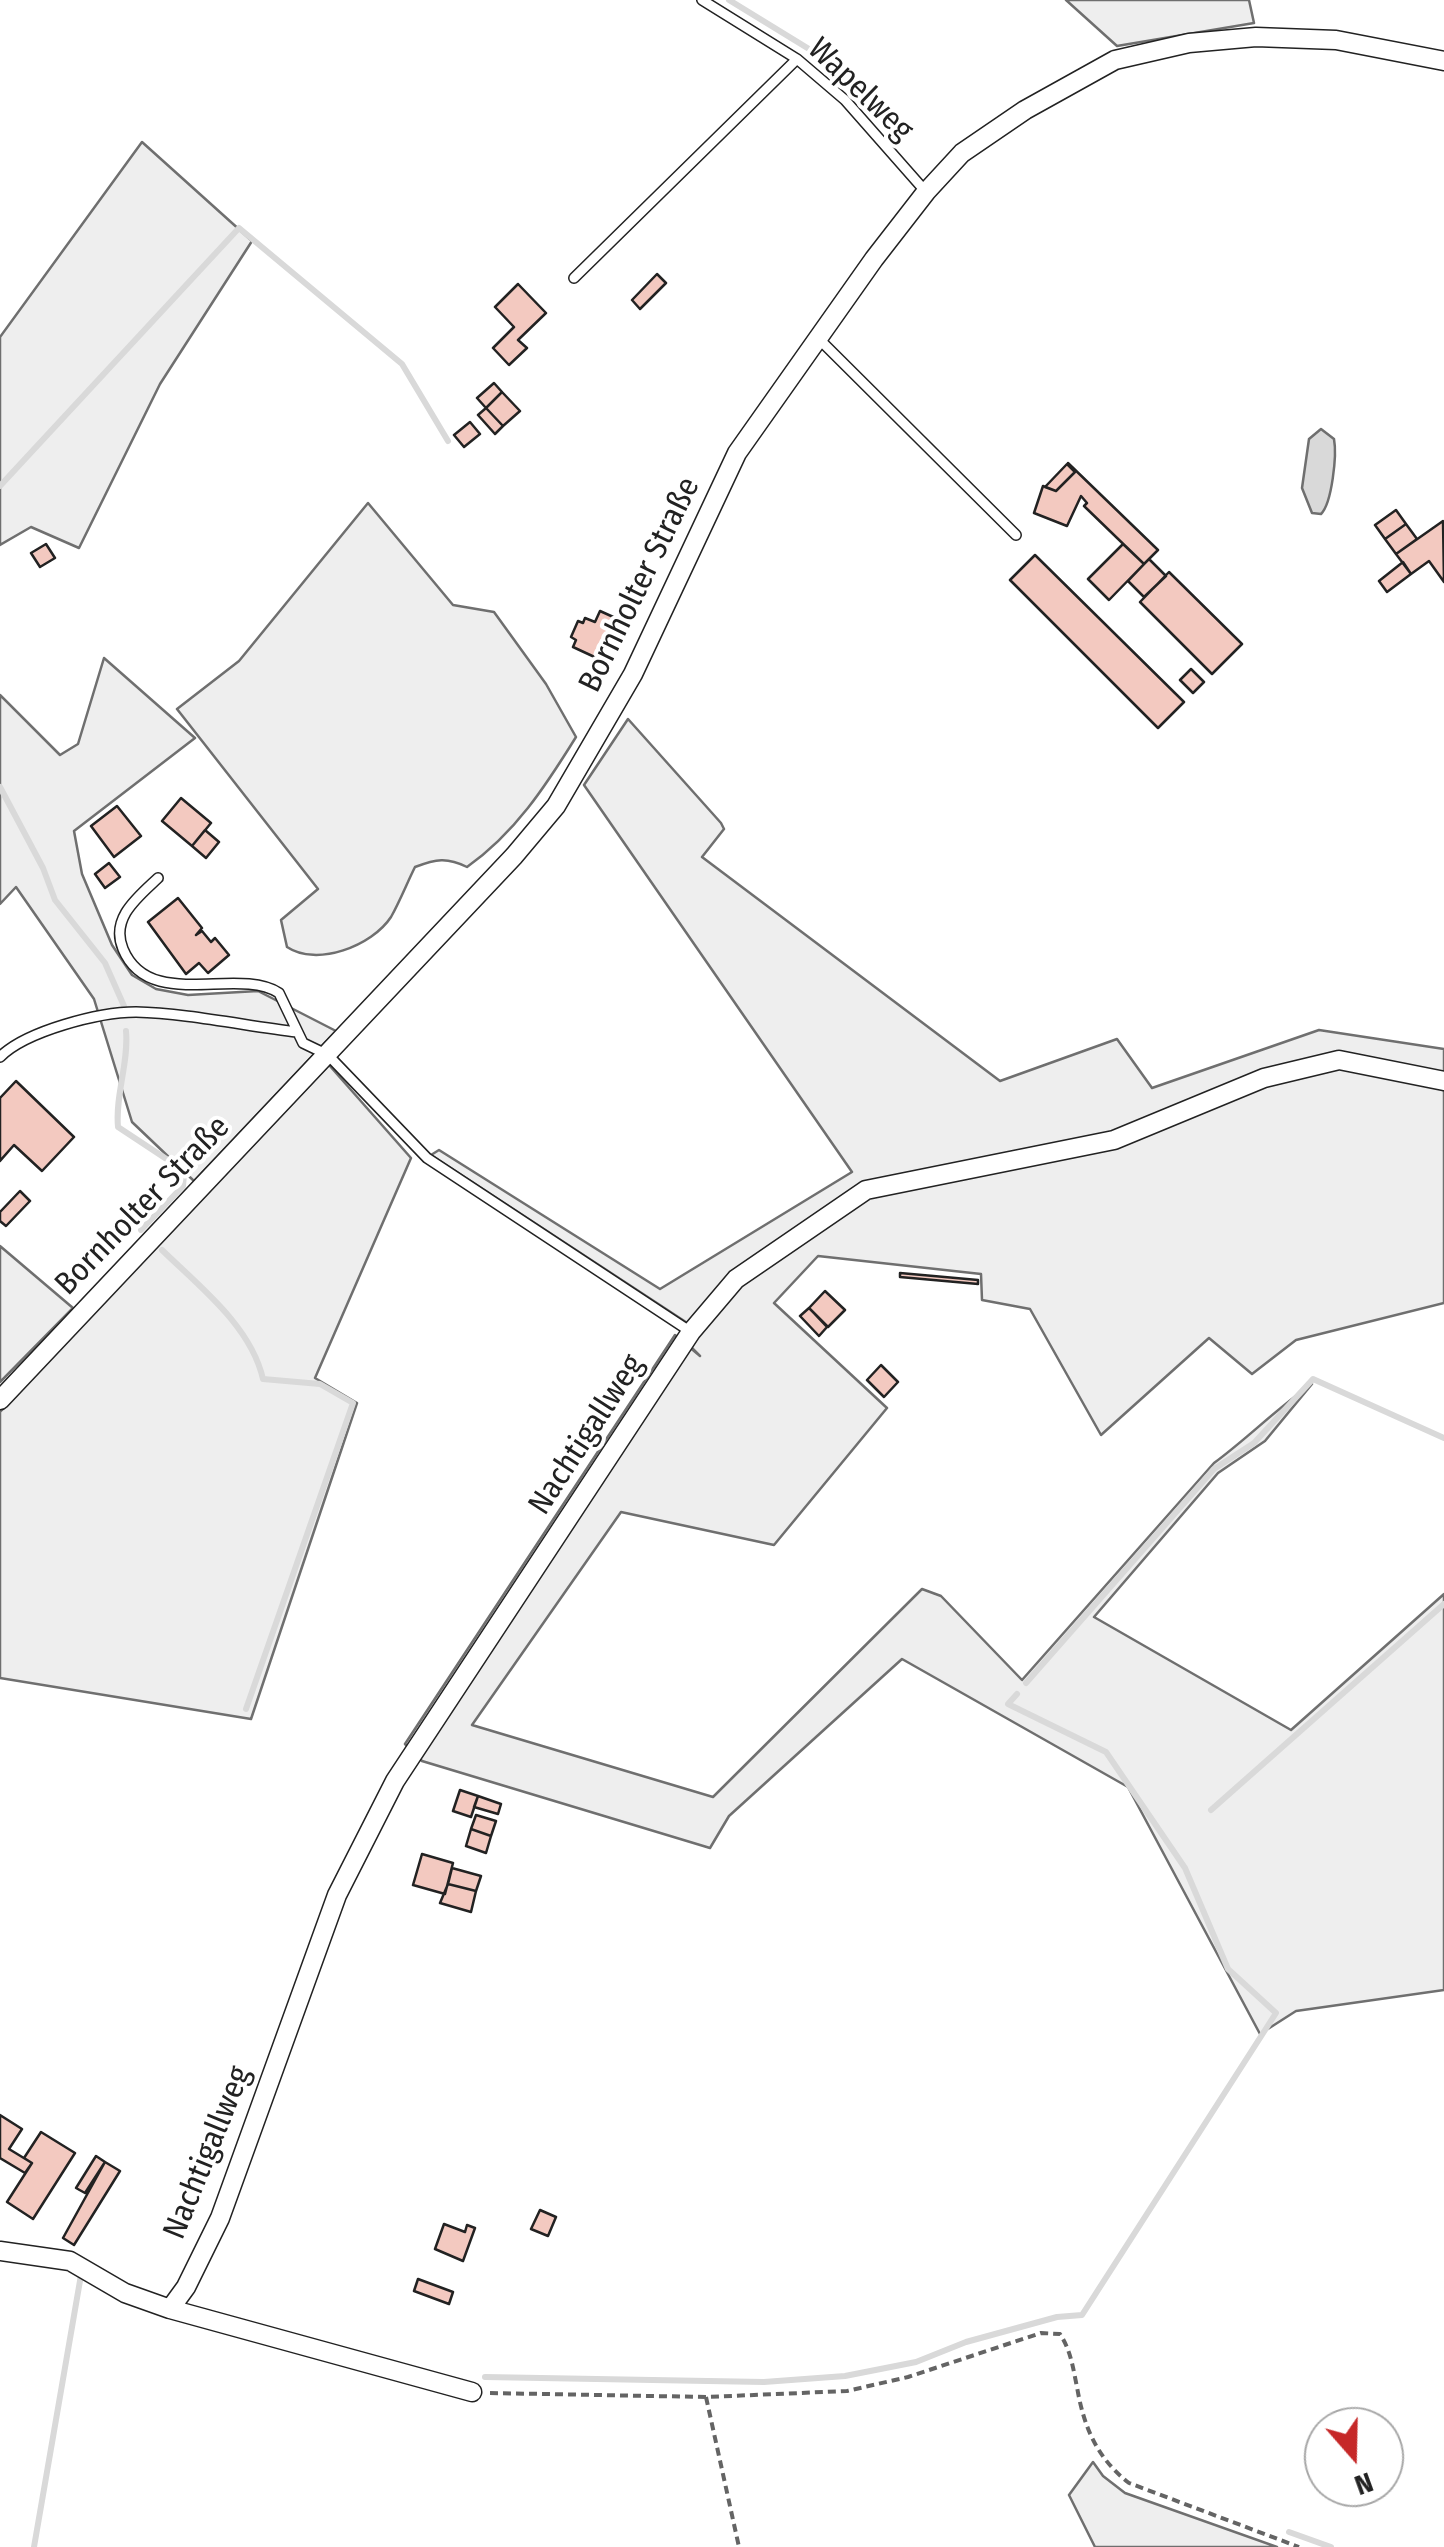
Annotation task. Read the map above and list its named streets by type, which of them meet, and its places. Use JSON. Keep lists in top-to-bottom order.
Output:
{
  "streets": {
    "street": ["Bornholter Straße", "Nachtigallweg"],
    "lane": ["Wapelweg"]
  },
  "crossings": [
    ["Wapelweg", "Bornholter Straße"]
  ],
  "north": "bottom"
}
